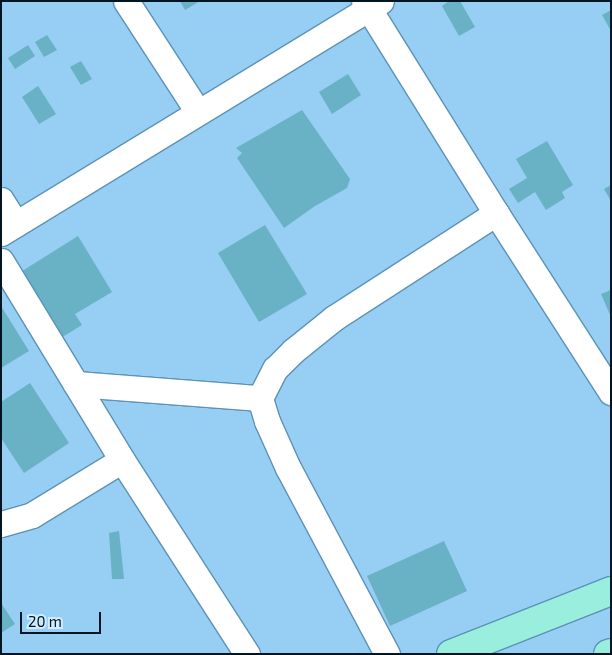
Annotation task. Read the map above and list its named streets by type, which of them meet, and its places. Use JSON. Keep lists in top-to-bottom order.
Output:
{
  "scale_bar": "20 m"
}
